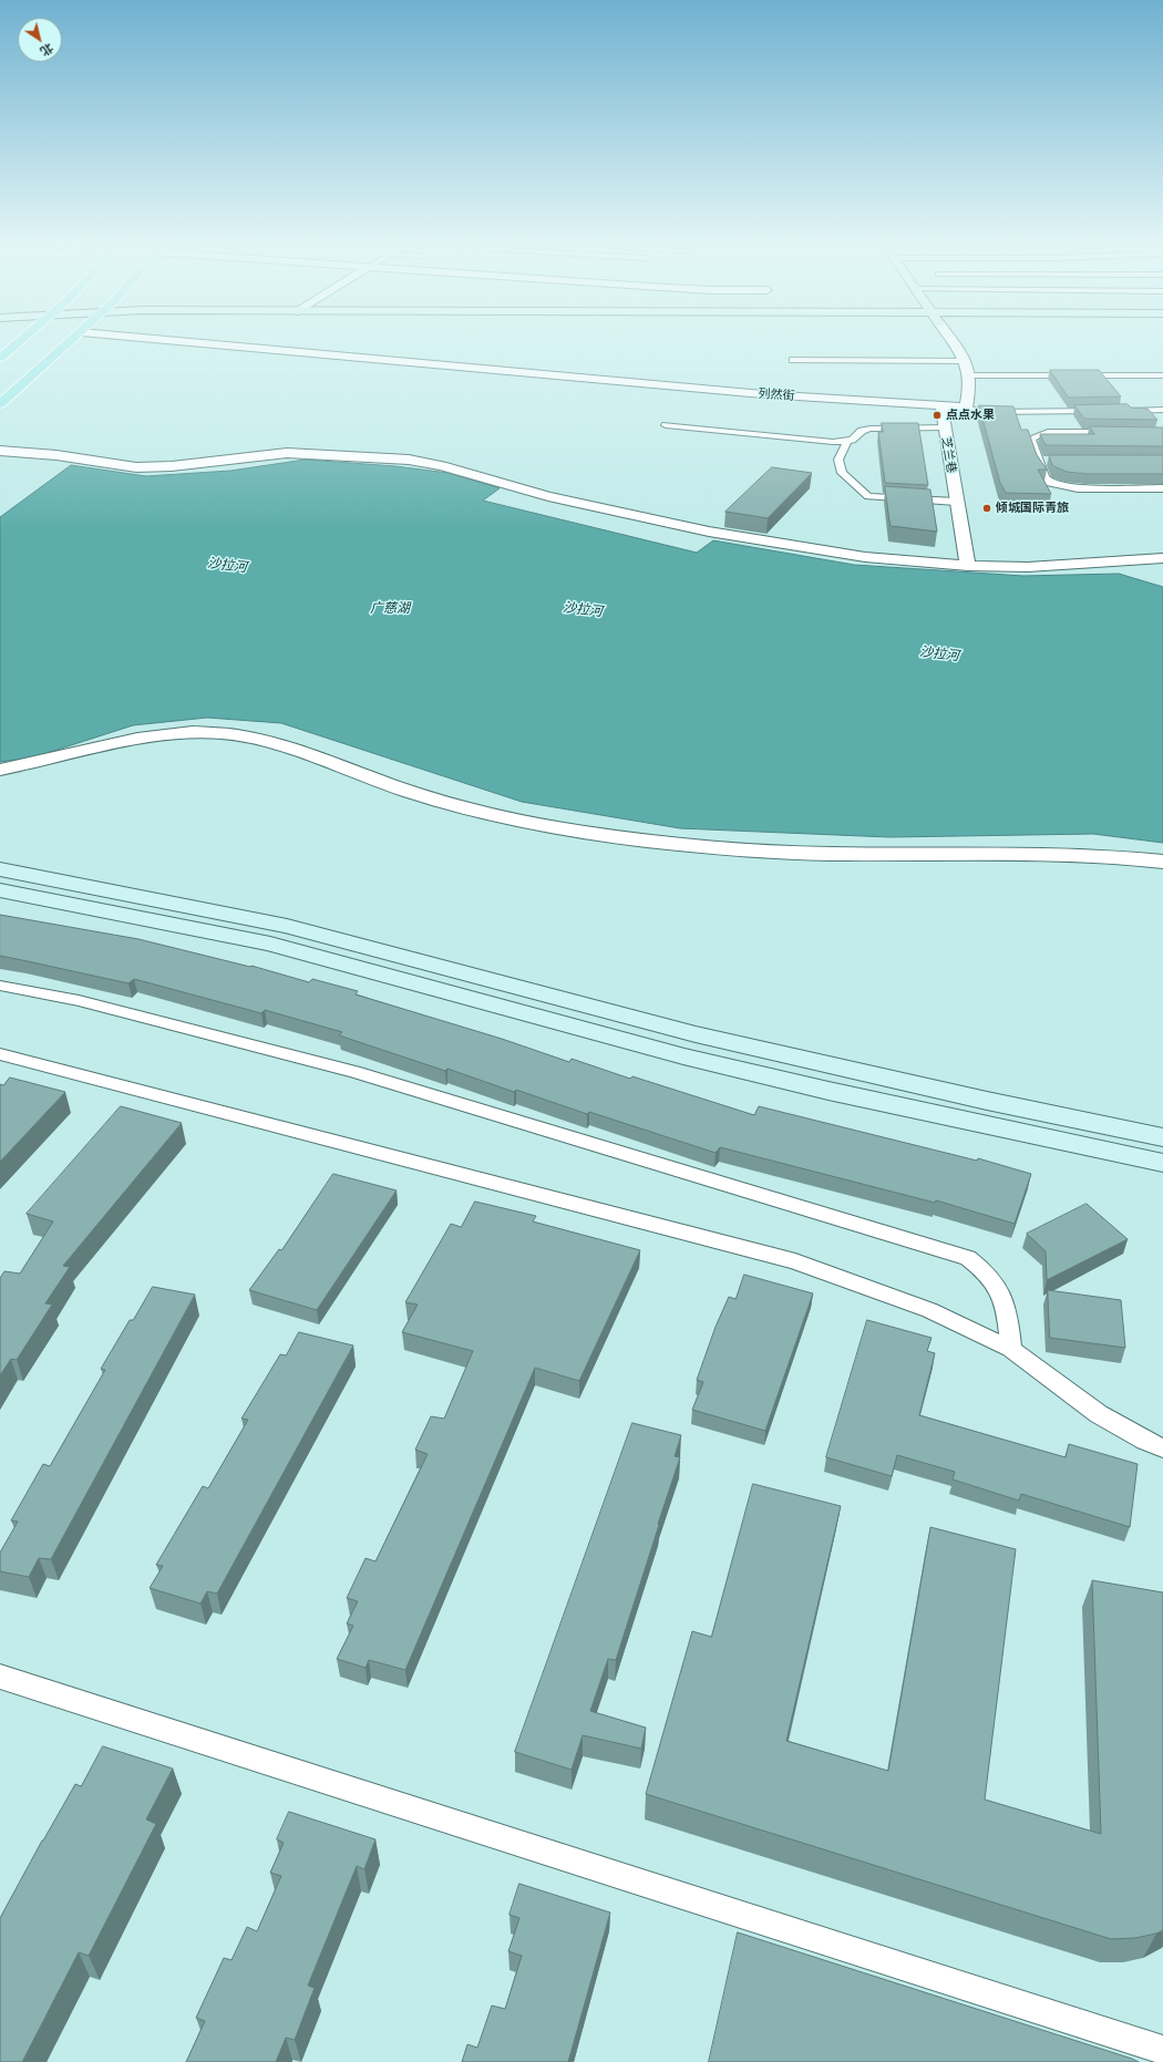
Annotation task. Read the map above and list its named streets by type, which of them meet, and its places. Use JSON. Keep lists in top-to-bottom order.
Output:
{
  "streets": {
    "street": ["列然街", "芝兰巷"]
  },
  "crossings": [
    ["列然街", "芝兰巷"]
  ],
  "water": ["沙拉河", "广慈湖"],
  "places": ["点点水果", "倾城国际青旅"],
  "north": "bottom right"
}
